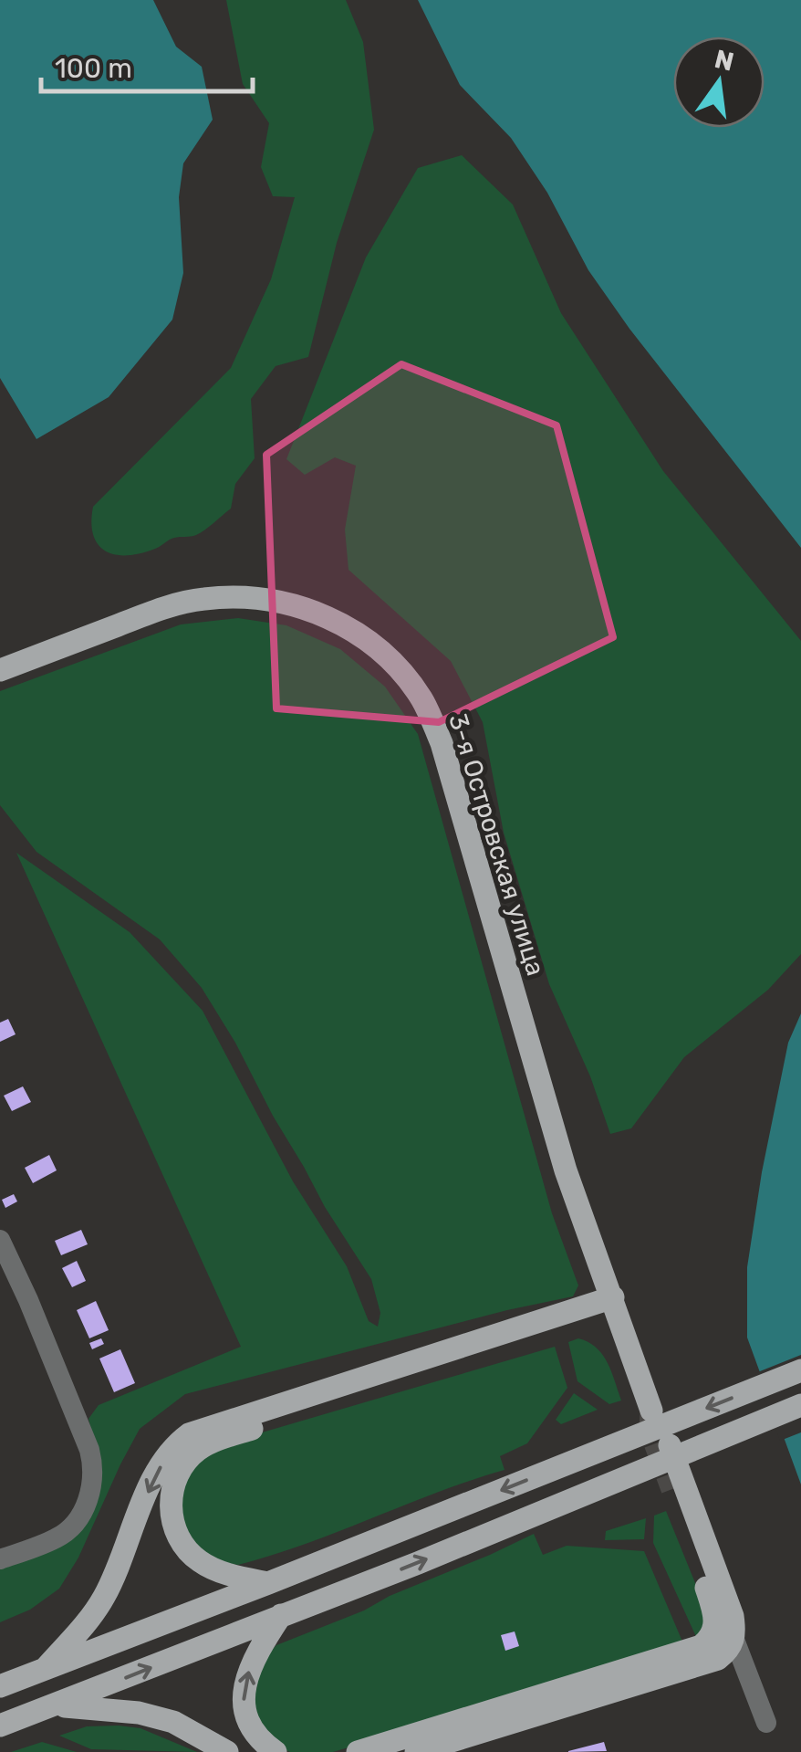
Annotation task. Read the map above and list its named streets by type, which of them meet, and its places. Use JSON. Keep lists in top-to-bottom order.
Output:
{
  "streets": {
    "main road": ["3-я Островская улица"]
  },
  "scale_bar": "100 m",
  "north": "top"
}
